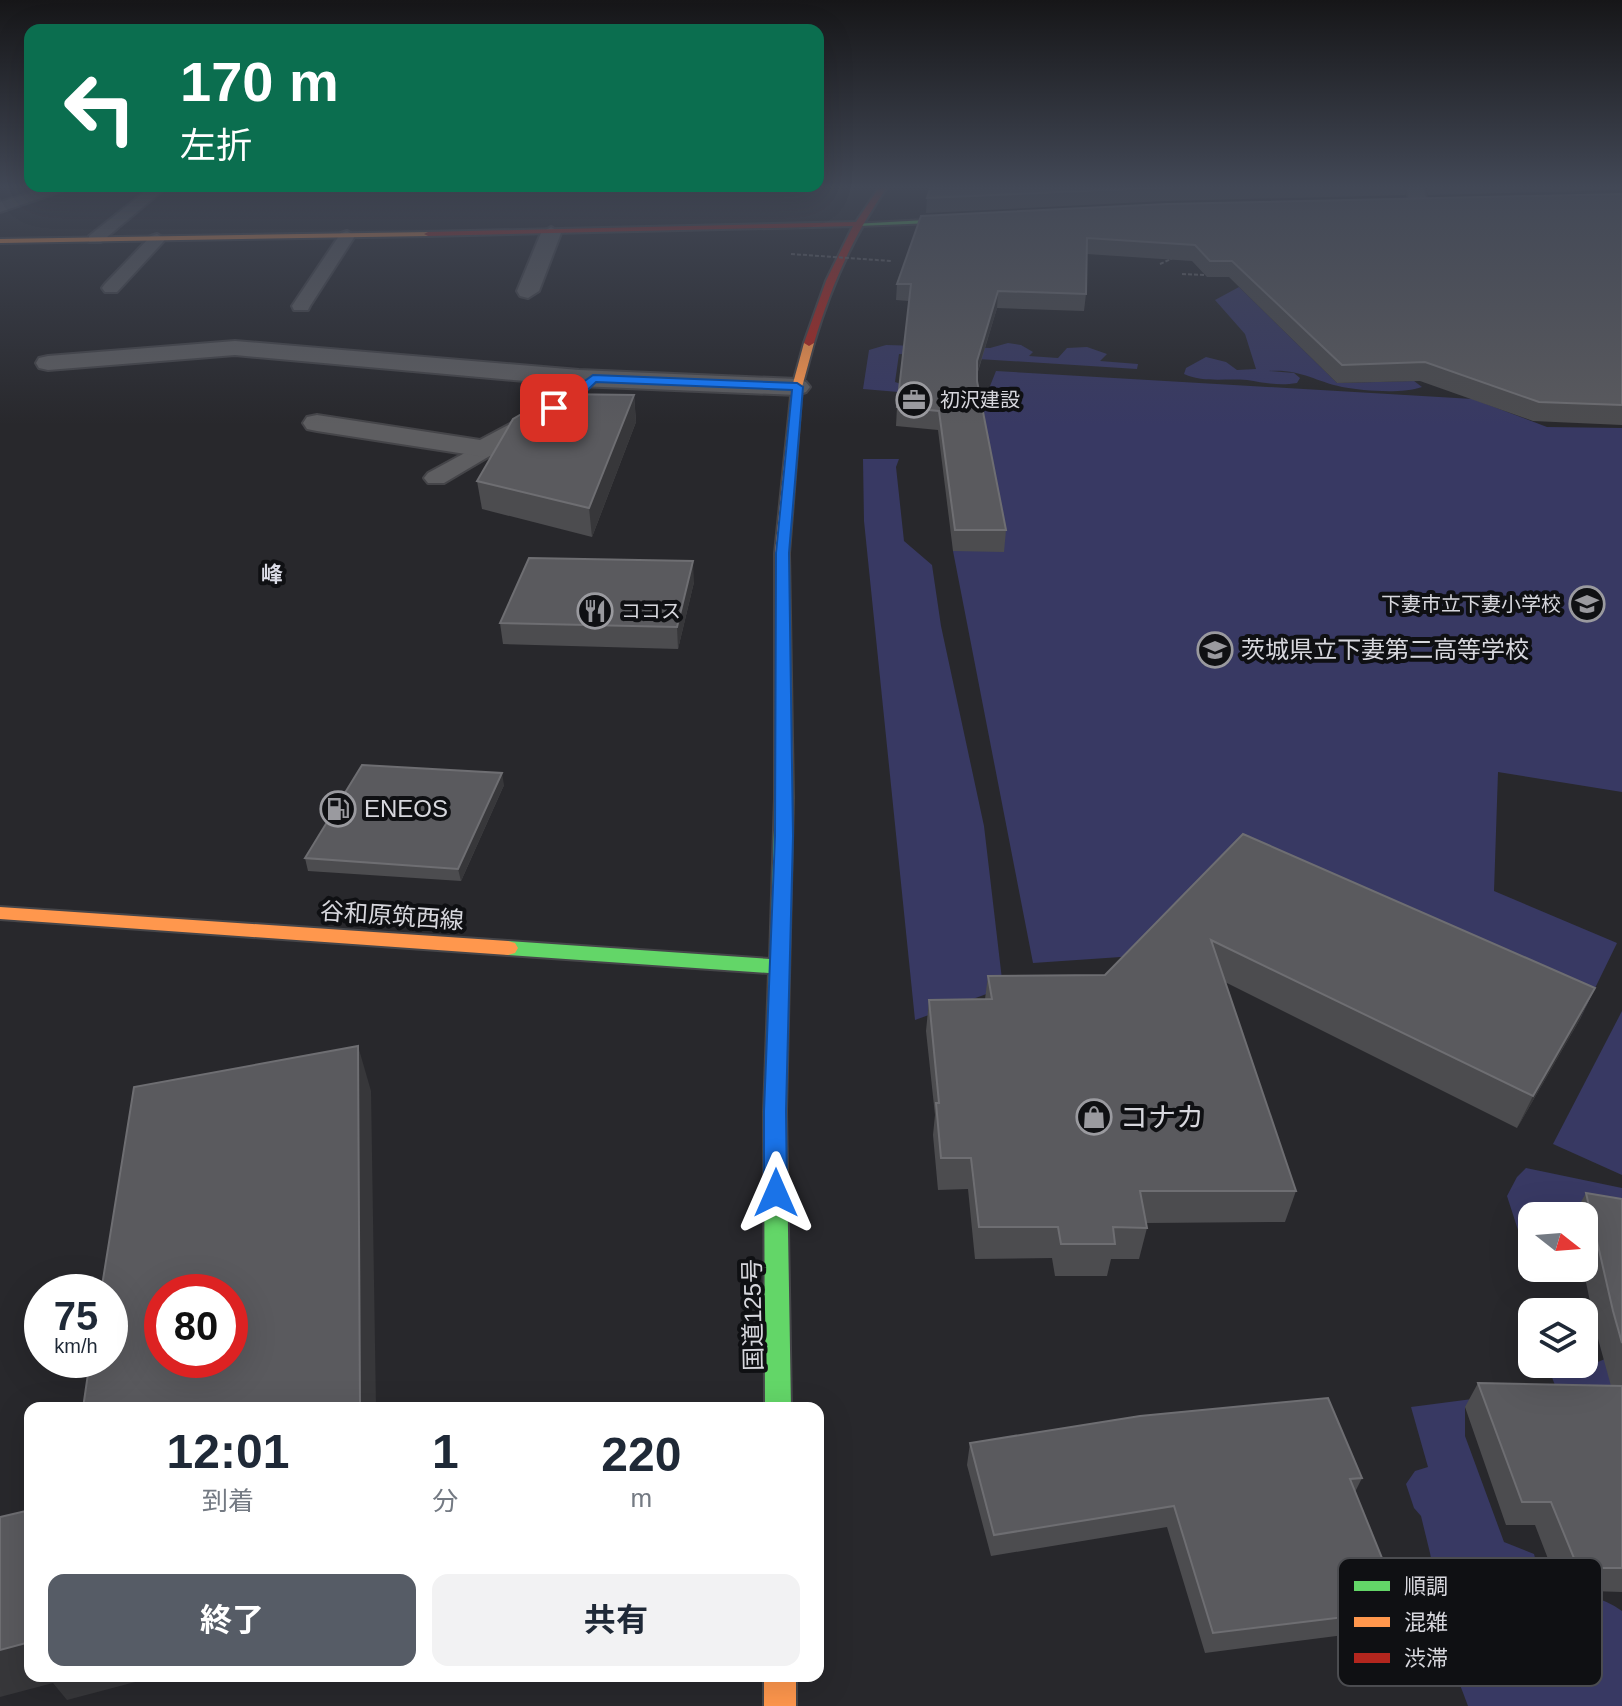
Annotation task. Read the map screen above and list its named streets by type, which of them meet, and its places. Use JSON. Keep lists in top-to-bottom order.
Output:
{
  "streets": {
    "main road": ["谷和原筑西線", "国道125号"]
  },
  "crossings": [
    ["谷和原筑西線", "国道125号"]
  ],
  "districts": ["峰"],
  "places": {
    "office": ["初沢建設"],
    "school or university": ["下妻市立下妻小学校", "茨城県立下妻第二高等学校"],
    "restaurant": ["ココス"],
    "fuel station": ["ENEOS"],
    "shop": ["コナカ"]
  },
  "legend": ["順調", "混雑", "渋滞"],
  "north": "right",
  "page": {
    "turn": ["170 m", "左折"],
    "speed": "75 km/h",
    "limit": "80",
    "eta": [
      "12:01",
      "到着",
      "1",
      "分",
      "220",
      "m"
    ],
    "buttons": ["終了", "共有"]
  }
}
